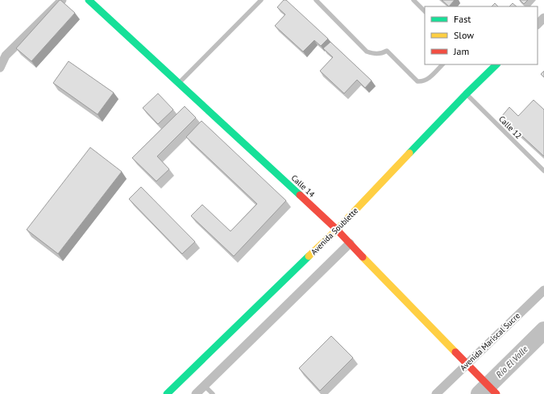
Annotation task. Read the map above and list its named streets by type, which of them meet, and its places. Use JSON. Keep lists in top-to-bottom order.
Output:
{
  "streets": {
    "street": ["Calle 14", "Avenida Soublette", "Avenida Mariscal Sucre"],
    "lane": ["Calle 12"]
  },
  "crossings": [
    ["Calle 12", "Avenida Soublette"],
    ["Calle 14", "Avenida Soublette"],
    ["Calle 14", "Avenida Mariscal Sucre"]
  ],
  "water": ["Río El Valle"],
  "legend": ["Fast", "Slow", "Jam"]
}
